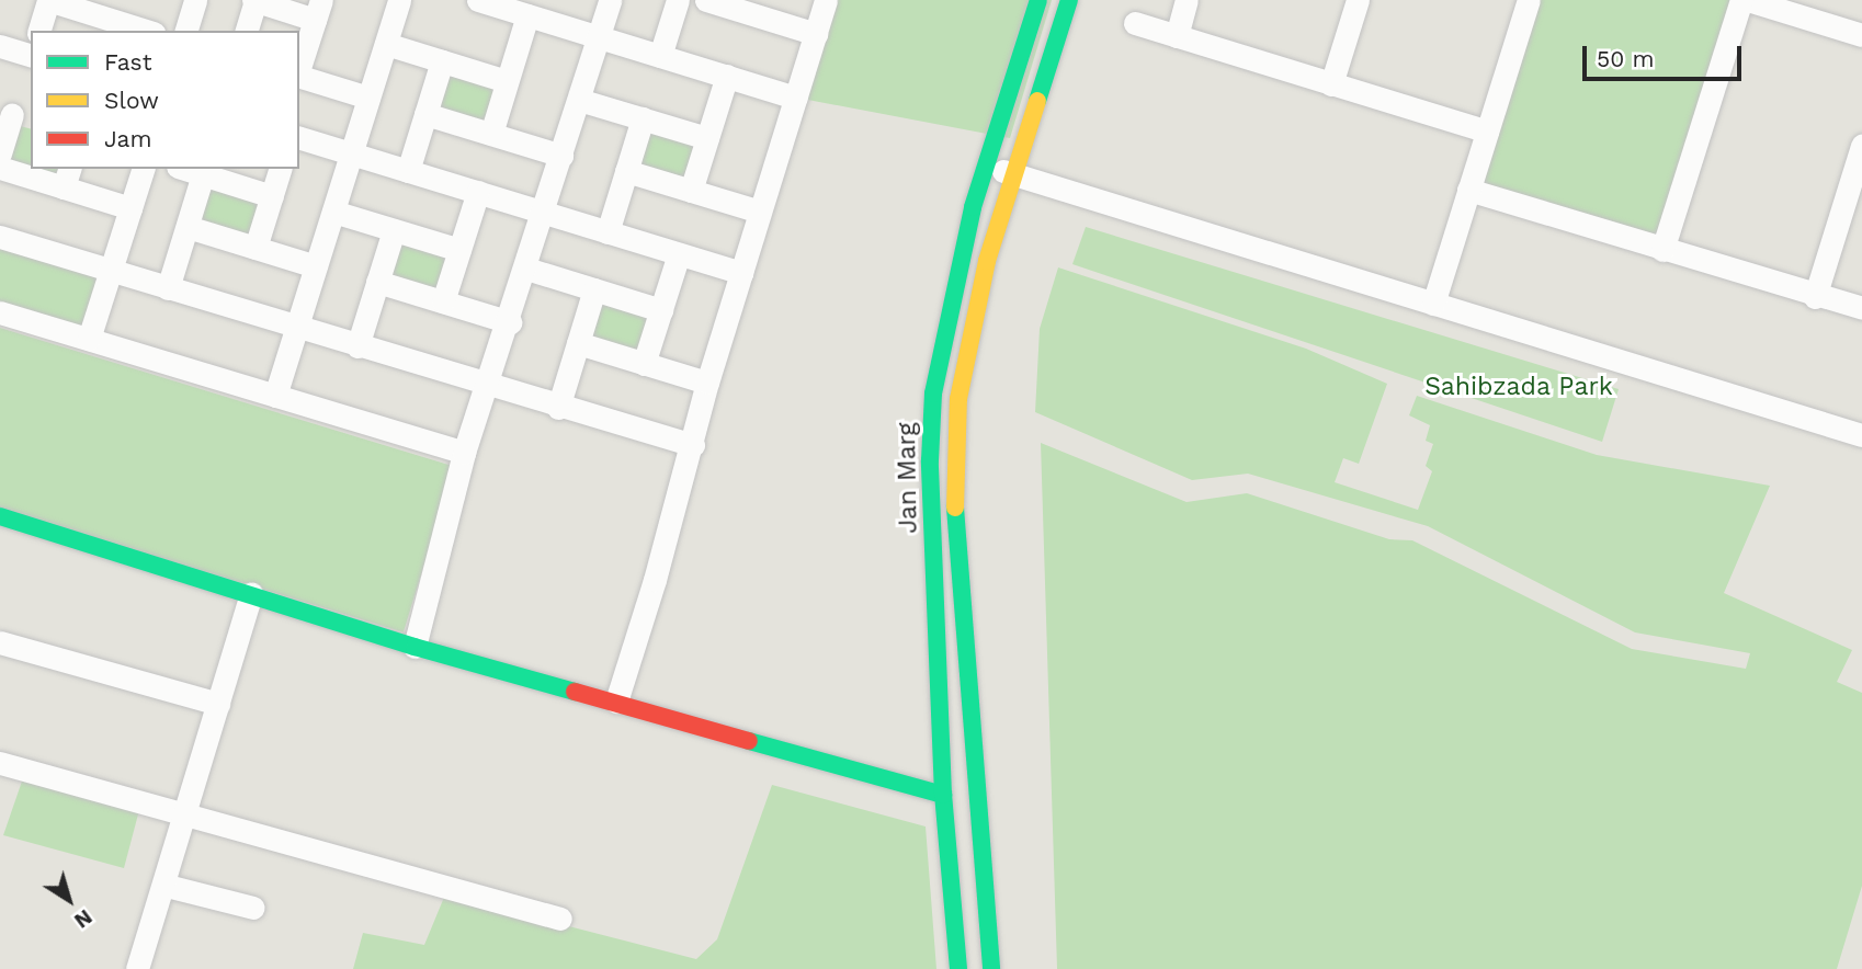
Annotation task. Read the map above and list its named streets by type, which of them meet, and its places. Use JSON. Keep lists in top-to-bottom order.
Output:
{
  "streets": {
    "main road": ["Jan Marg"]
  },
  "parks": ["Sahibzada Park"],
  "legend": ["Fast", "Slow", "Jam"],
  "scale_bar": "50 m",
  "north": "bottom right"
}
